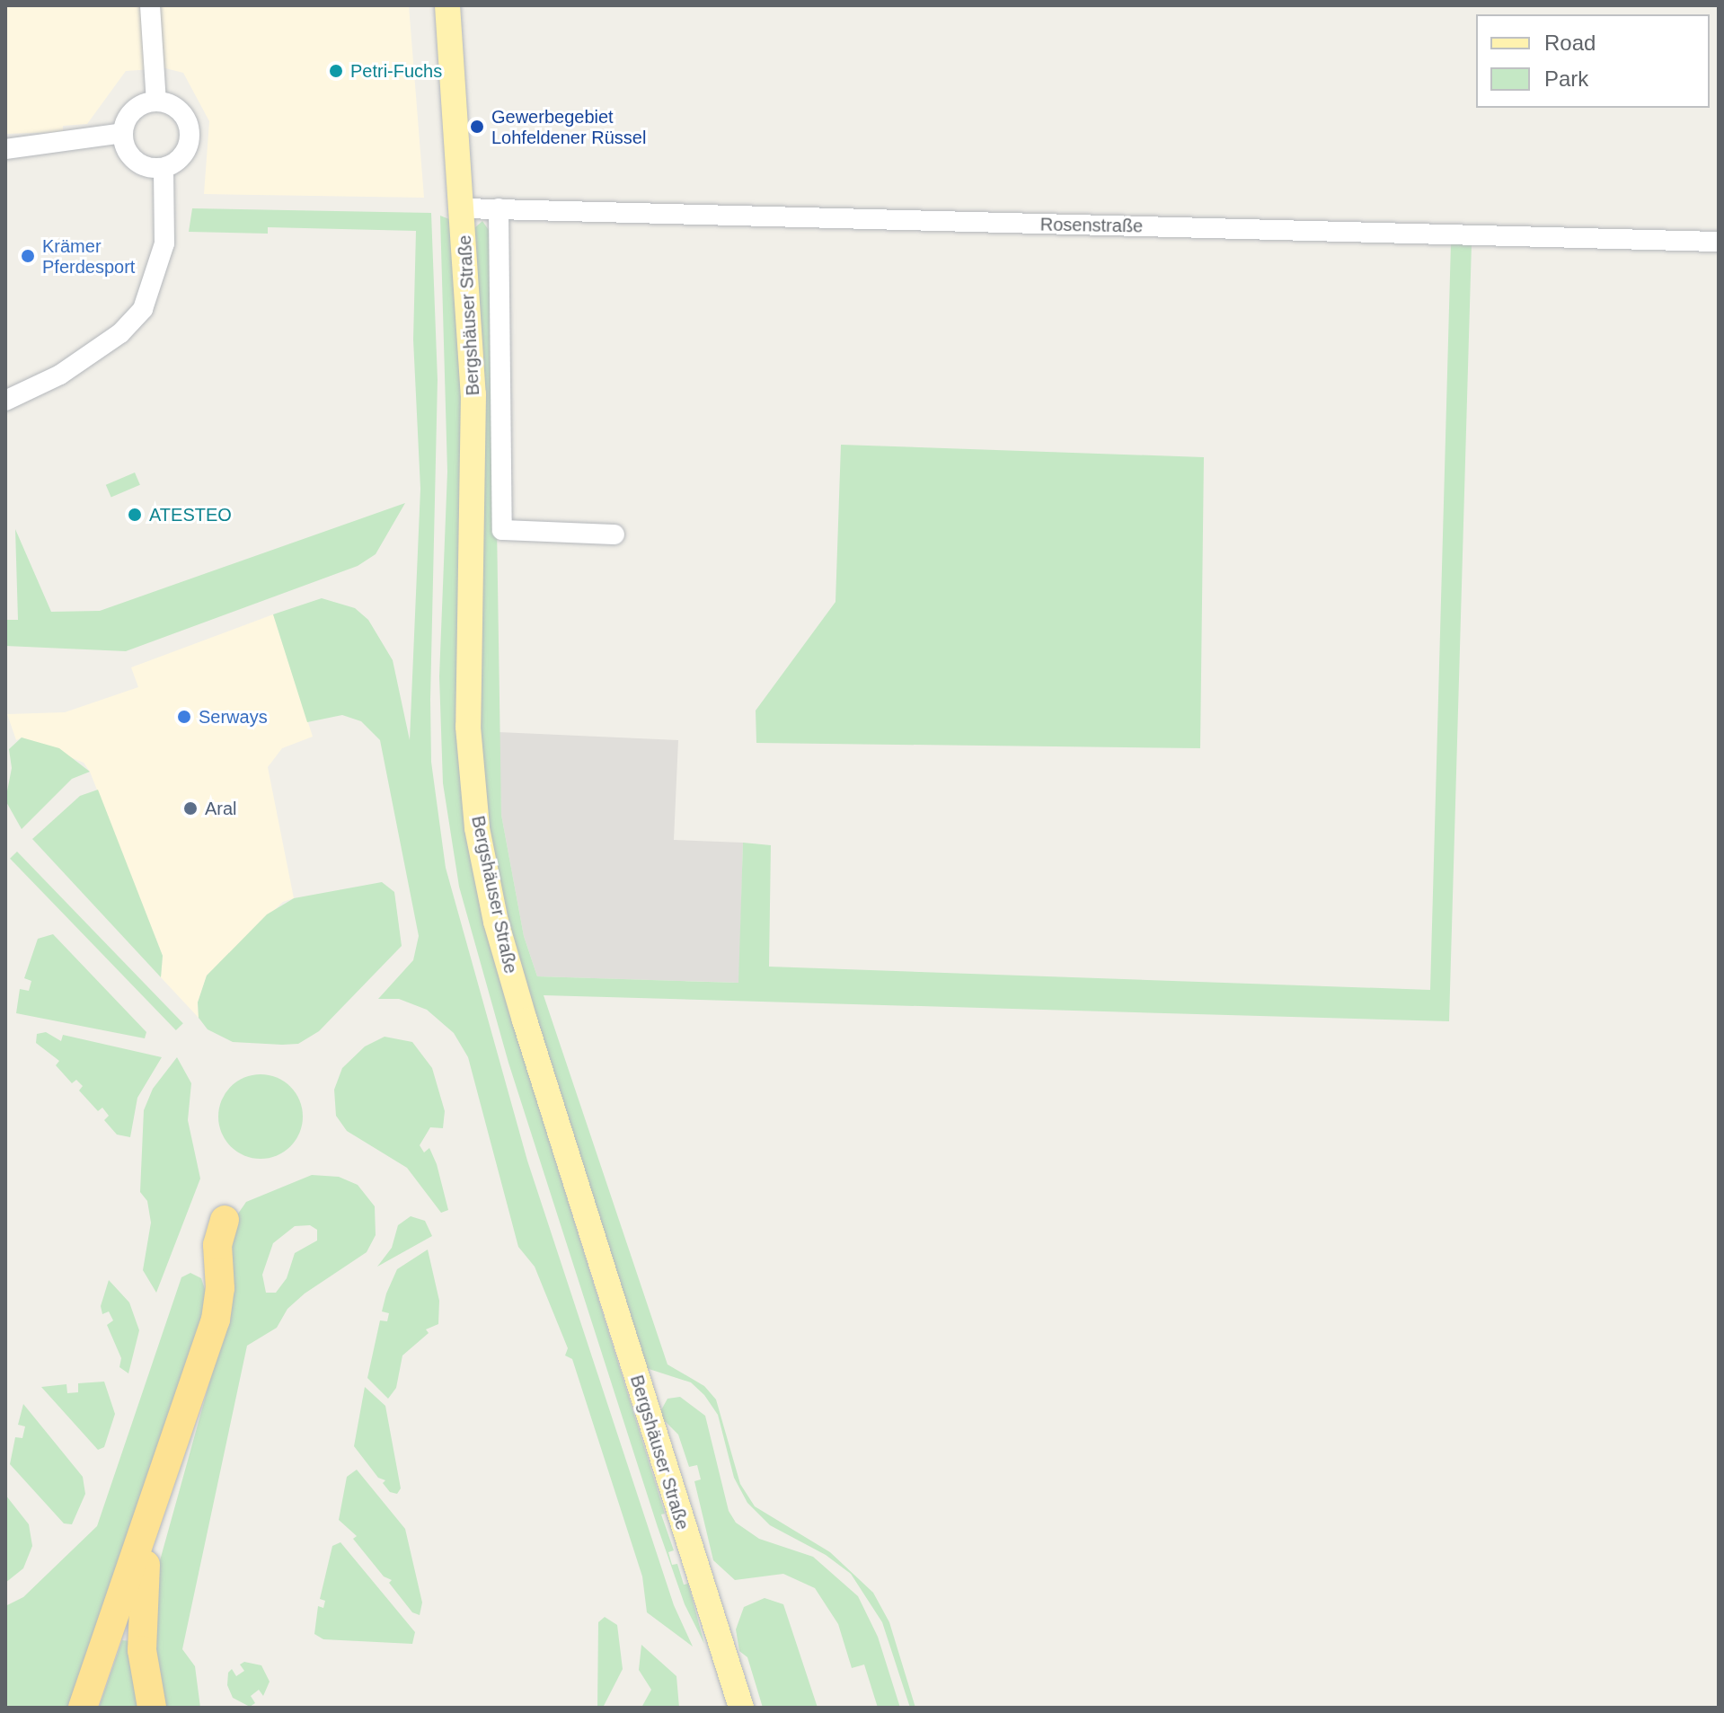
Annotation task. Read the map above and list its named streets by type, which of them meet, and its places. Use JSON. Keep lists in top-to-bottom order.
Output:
{
  "streets": {
    "main road": ["Bergshäuser Straße"],
    "street": ["Rosenstraße"]
  },
  "crossings": [
    ["Rosenstraße", "Bergshäuser Straße"]
  ],
  "places": [
    "Petri-Fuchs",
    "Gewerbegebiet Lohfeldener Rüssel",
    "Krämer Pferdesport",
    "ATESTEO",
    "Serways",
    "Aral"
  ],
  "legend": ["Road", "Park"]
}
